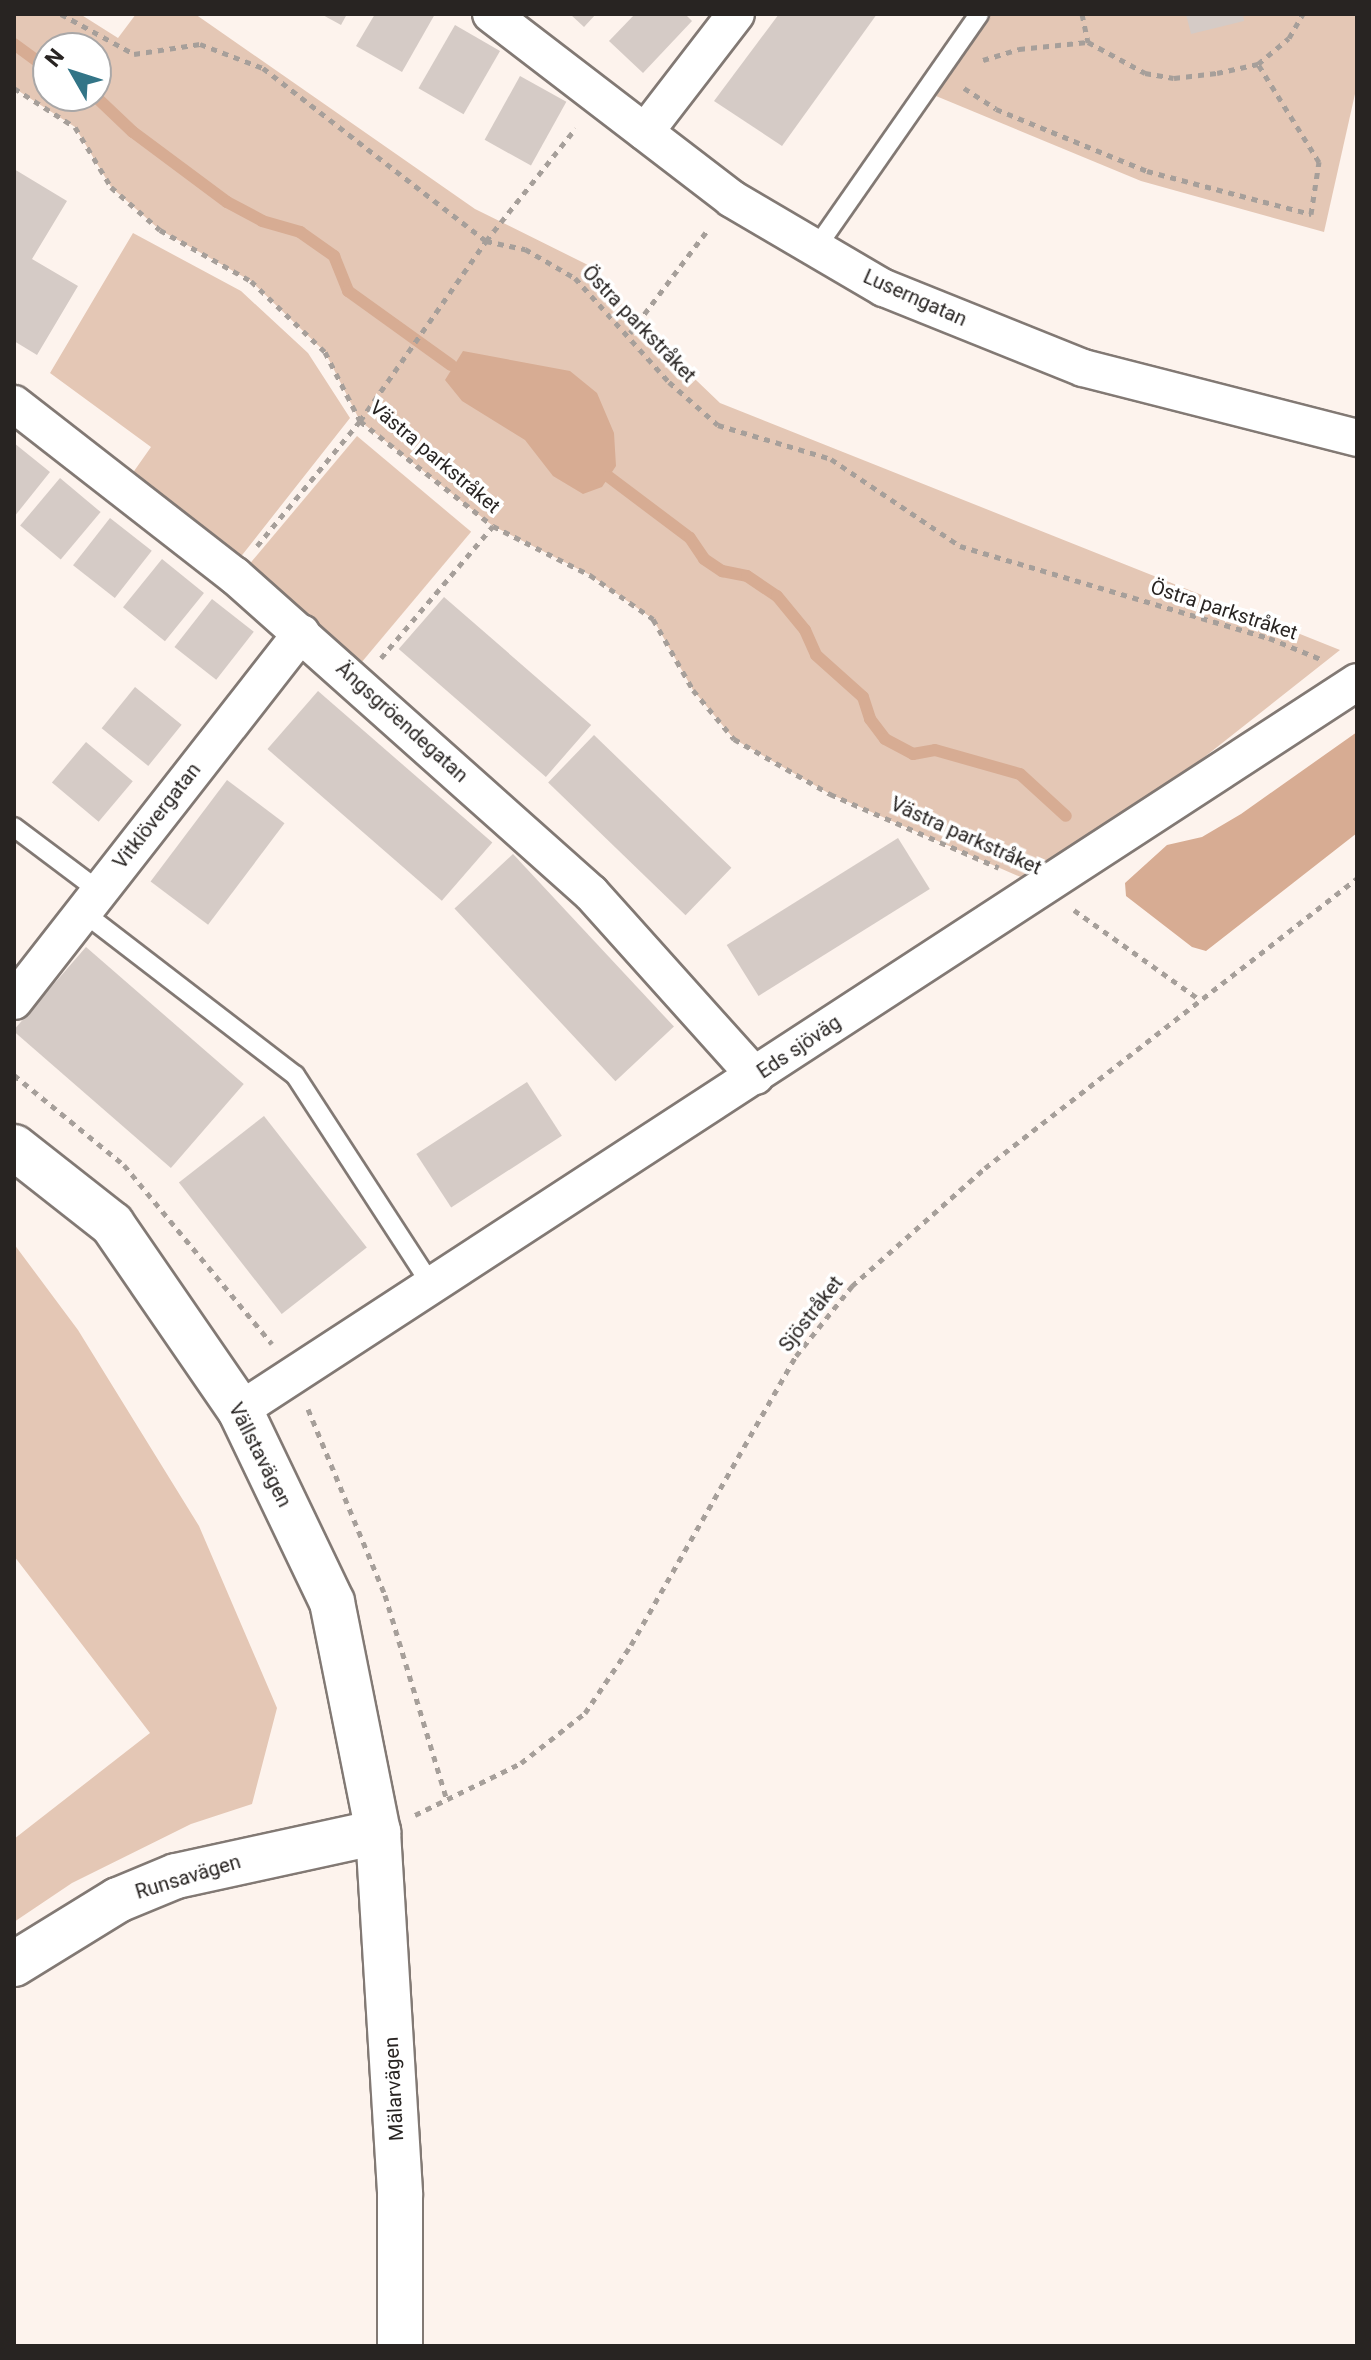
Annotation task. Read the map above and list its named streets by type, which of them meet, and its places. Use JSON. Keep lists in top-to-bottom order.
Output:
{
  "streets": {
    "main road": ["Vällstavägen", "Runsavägen", "Mälarvägen"],
    "street": [
      "Luserngatan",
      "Ängsgröendegatan",
      "Vitklövergatan",
      "Eds sjöväg"
    ],
    "path": ["Östra parkstråket", "Västra parkstråket", "Sjöstråket"]
  },
  "crossings": [
    ["Västra parkstråket", "Eds sjöväg"],
    ["Västra parkstråket", "Sjöstråket"],
    ["Ängsgröendegatan", "Vitklövergatan"],
    ["Ängsgröendegatan", "Eds sjöväg"],
    ["Eds sjöväg", "Vällstavägen"],
    ["Sjöstråket", "Vällstavägen"],
    ["Sjöstråket", "Runsavägen"],
    ["Sjöstråket", "Mälarvägen"],
    ["Vällstavägen", "Runsavägen"],
    ["Vällstavägen", "Mälarvägen"],
    ["Runsavägen", "Mälarvägen"]
  ],
  "north": "top left"
}
